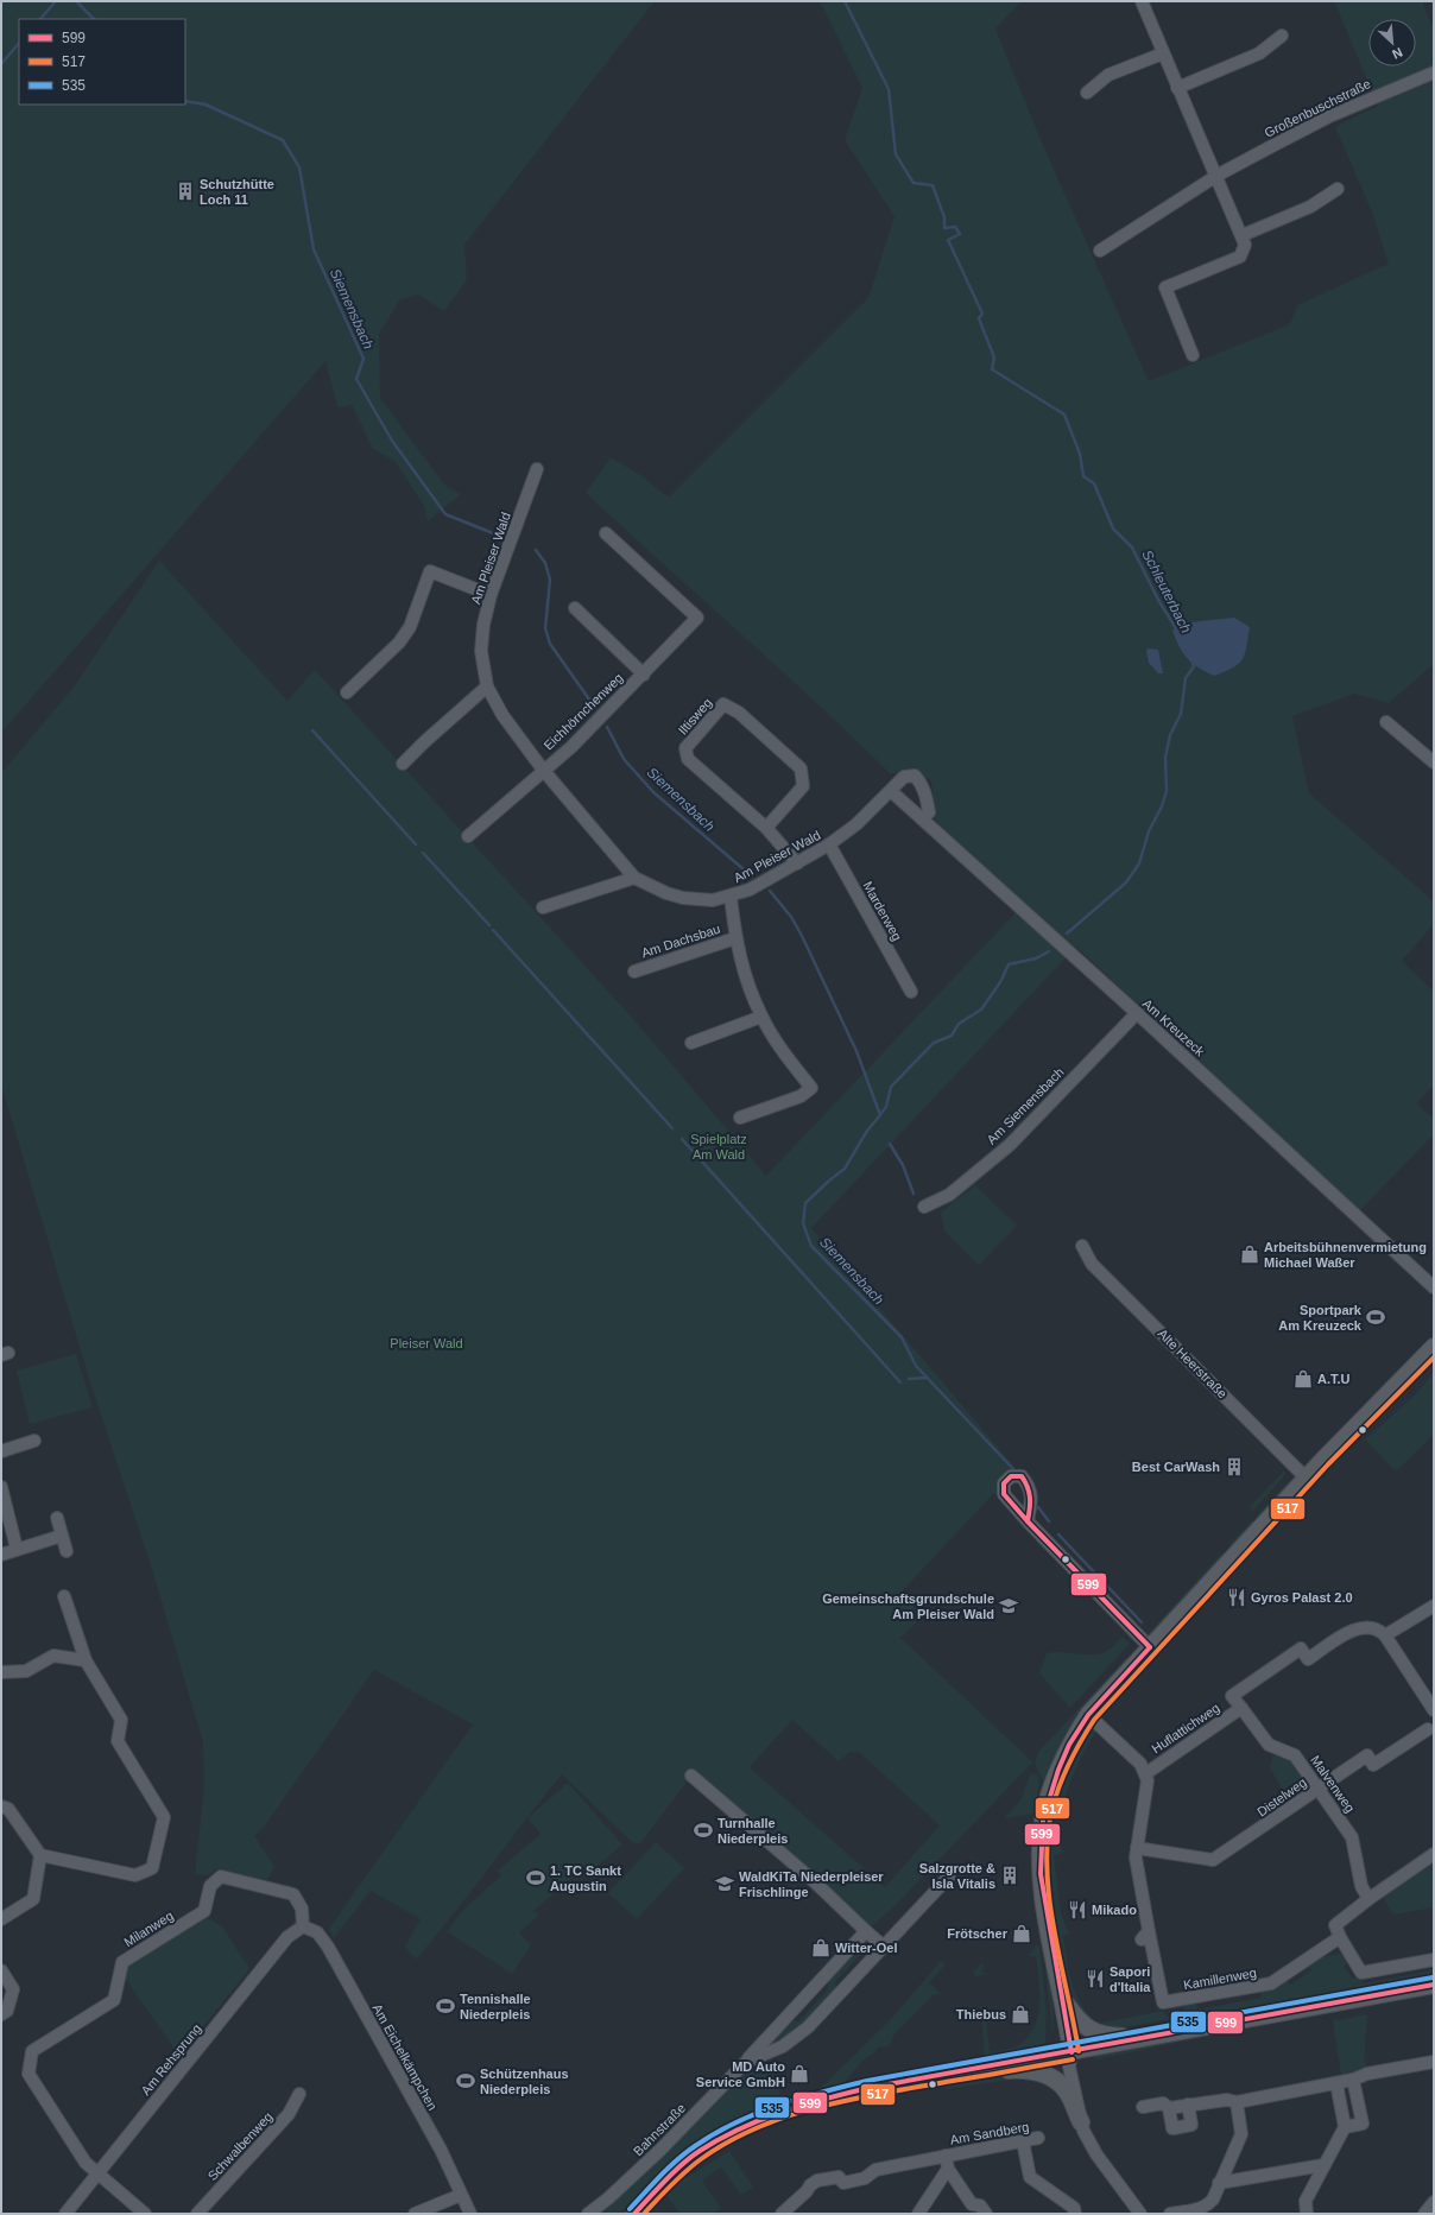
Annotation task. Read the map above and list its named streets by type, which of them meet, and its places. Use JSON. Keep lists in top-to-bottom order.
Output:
{
  "streets": {
    "street": [
      "Großenbuschstraße",
      "Am Pleiser Wald",
      "Eichhörnchenweg",
      "Iltisweg",
      "Marderweg",
      "Am Dachsbau",
      "Am Kreuzeck",
      "Am Siemensbach",
      "Alte Heerstraße",
      "Huflattichweg",
      "Malvenweg",
      "Distelweg",
      "Milanweg",
      "Kamillenweg",
      "Am Eichelkämpchen",
      "Am Rehsprung",
      "Bahnstraße",
      "Am Sandberg",
      "Schwalbenweg"
    ]
  },
  "crossings": [
    ["Am Pleiser Wald", "Eichhörnchenweg"],
    ["Am Pleiser Wald", "Iltisweg"],
    ["Am Pleiser Wald", "Marderweg"],
    ["Am Pleiser Wald", "Am Dachsbau"],
    ["Am Pleiser Wald", "Am Kreuzeck"],
    ["Am Kreuzeck", "Am Siemensbach"],
    ["Huflattichweg", "Malvenweg"],
    ["Huflattichweg", "Kamillenweg"],
    ["Malvenweg", "Distelweg"],
    ["Distelweg", "Kamillenweg"],
    ["Milanweg", "Am Eichelkämpchen"],
    ["Milanweg", "Am Rehsprung"],
    ["Am Eichelkämpchen", "Am Rehsprung"]
  ],
  "water": ["Siemensbach", "Schleuterbach"],
  "parks": ["Spielplatz Am Wald", "Pleiser Wald"],
  "places": {
    "building": ["Schutzhütte Loch 11", "Best CarWash", "Salzgrotte & Isla Vitalis"],
    "shop": [
      "Arbeitsbühnenvermietung Michael Waßer",
      "A.T.U",
      "Frötscher",
      "Witter-Oel",
      "Thiebus",
      "MD Auto Service GmbH"
    ],
    "sports": [
      "Sportpark Am Kreuzeck",
      "Turnhalle Niederpleis",
      "1. TC Sankt Augustin",
      "Tennishalle Niederpleis",
      "Schützenhaus Niederpleis"
    ],
    "restaurant": ["Gyros Palast 2.0", "Mikado", "Sapori d'Italia"],
    "school or university": ["Gemeinschaftsgrundschule Am Pleiser Wald", "WaldKiTa Niederpleiser Frischlinge"]
  },
  "lines": ["transit line 517", "transit line 599", "transit line 535"],
  "legend": ["599", "517", "535"],
  "north": "bottom right"
}
